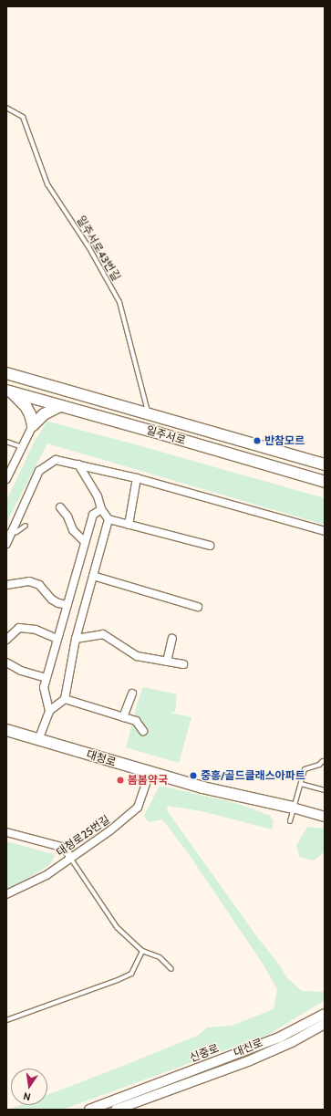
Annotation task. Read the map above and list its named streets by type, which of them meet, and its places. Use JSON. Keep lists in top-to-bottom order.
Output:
{
  "streets": {
    "main road": ["일주서로", "대청로"],
    "street": ["대청로25번길", "대신로", "신중로"],
    "lane": ["일주서로43번길"]
  },
  "crossings": [
    ["일주서로43번길", "일주서로"],
    ["대청로", "대청로25번길"]
  ],
  "places": ["반참모르", "중흥/골드클래스아파트", "봄봄약국"],
  "north": "bottom"
}
